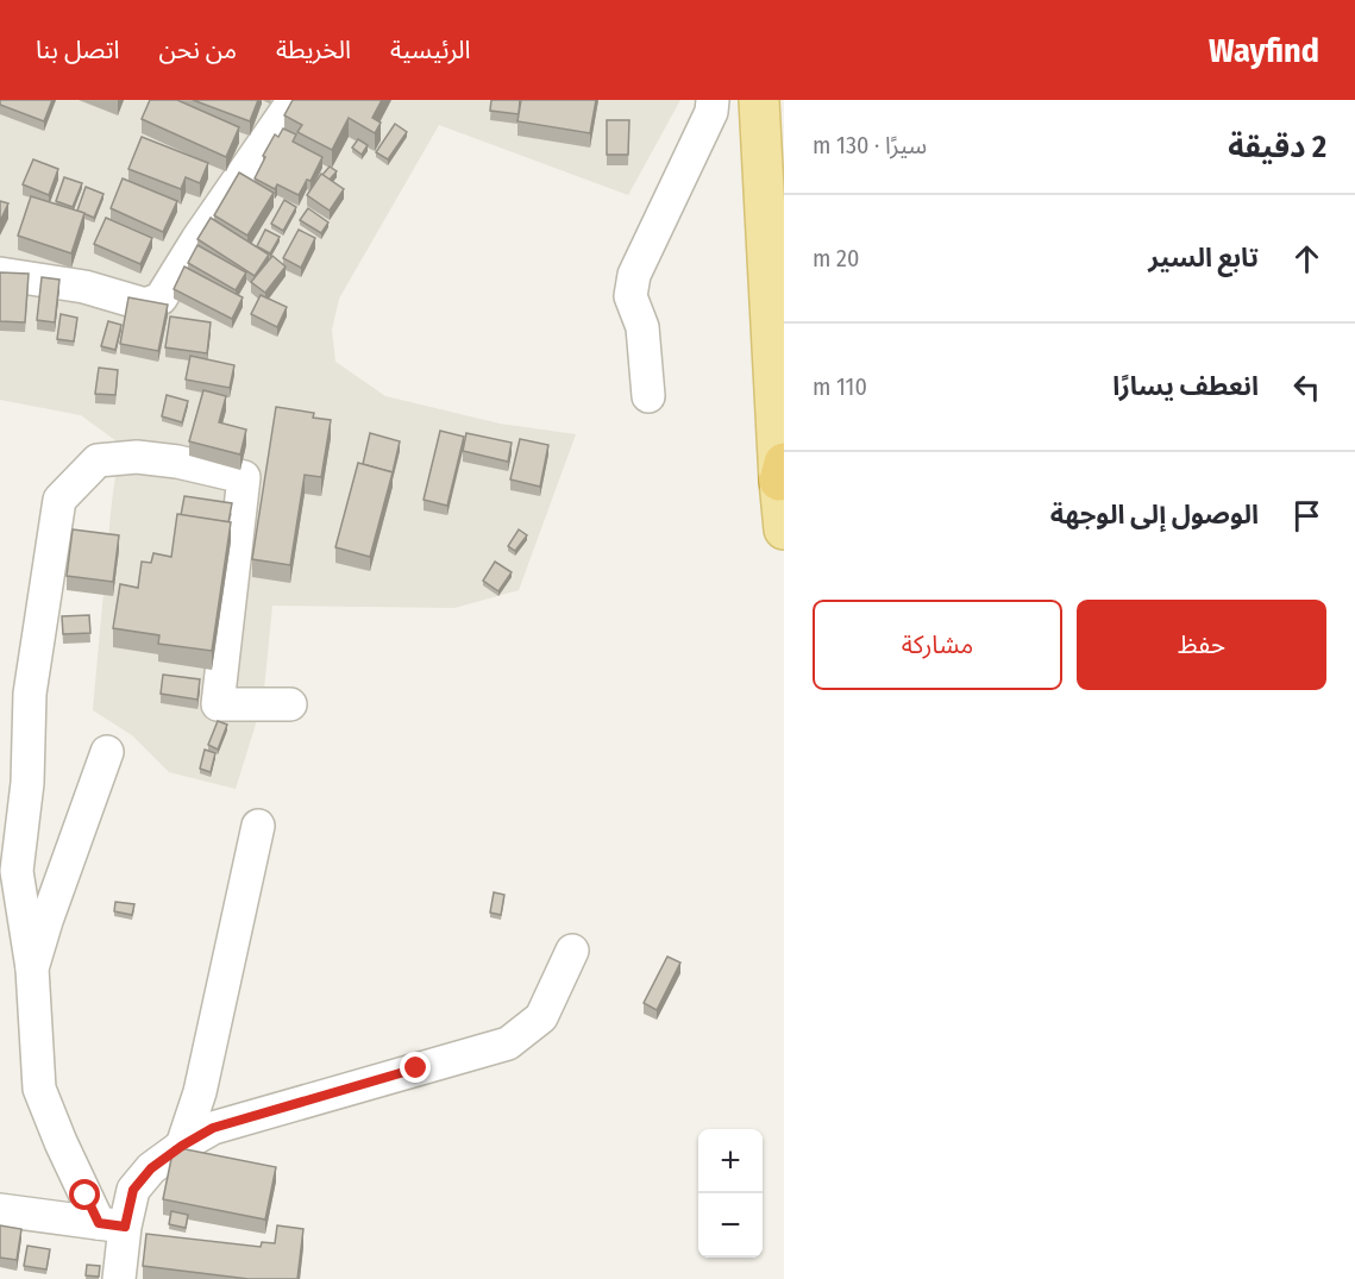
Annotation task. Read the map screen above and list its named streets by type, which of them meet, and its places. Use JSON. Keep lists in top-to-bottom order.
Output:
{
  "page": {
    "header": "Wayfind",
    "nav": [
      "الرئيسية",
      "الخريطة",
      "من نحن",
      "اتصل بنا"
    ],
    "heading": ["2 دقيقة", "سيرًا · 130 m"],
    "list": [
      ["تابع السير", "20 m"],
      ["انعطف يسارًا", "110 m"],
      "الوصول إلى الوجهة"
    ],
    "buttons": ["حفظ", "مشاركة"],
    "map_buttons": ["+", "−"]
  }
}
